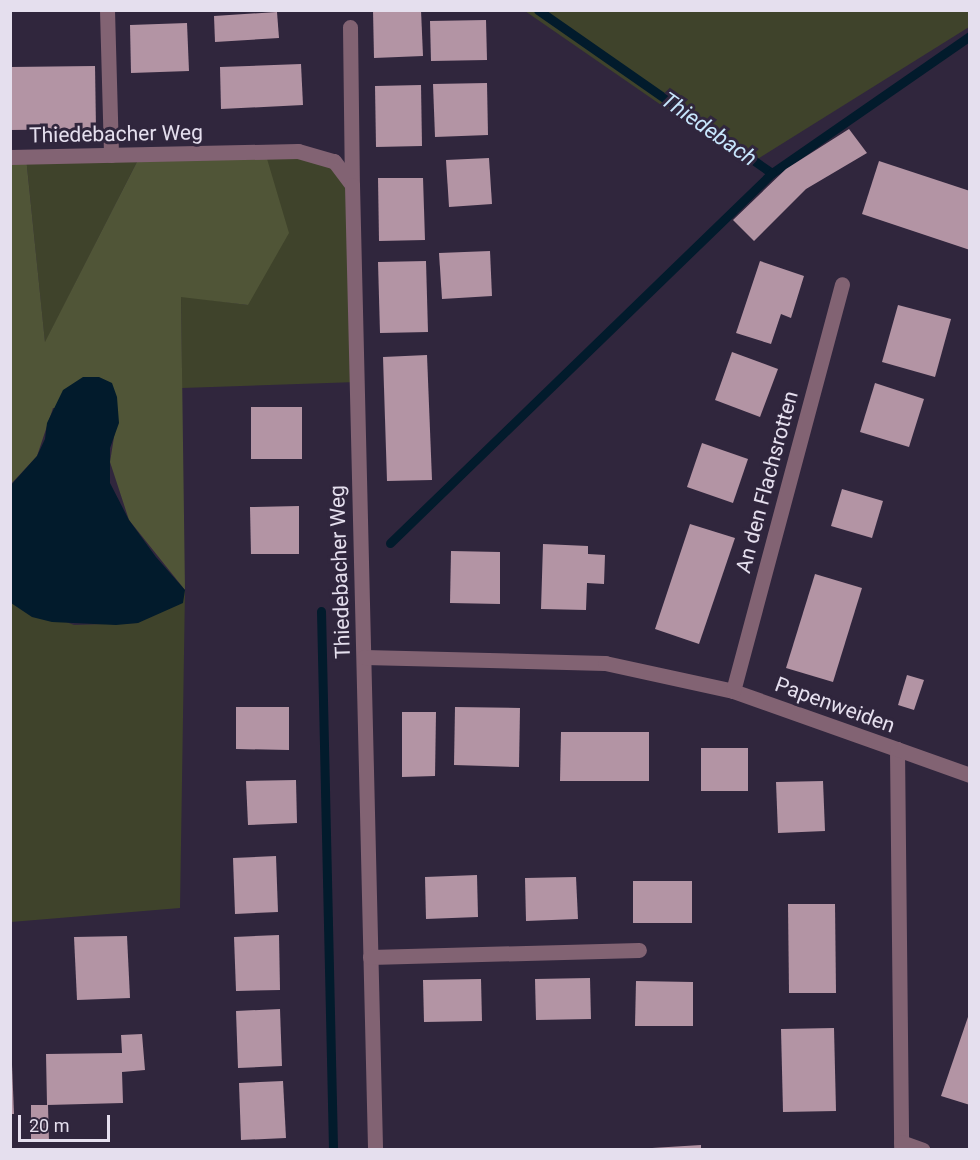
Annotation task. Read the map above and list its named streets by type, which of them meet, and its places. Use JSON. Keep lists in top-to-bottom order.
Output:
{
  "streets": {
    "street": ["Thiedebacher Weg", "An den Flachsrotten", "Papenweiden"]
  },
  "crossings": [
    ["Thiedebacher Weg", "Papenweiden"],
    ["An den Flachsrotten", "Papenweiden"]
  ],
  "water": ["Thiedebach"],
  "scale_bar": "20 m"
}
